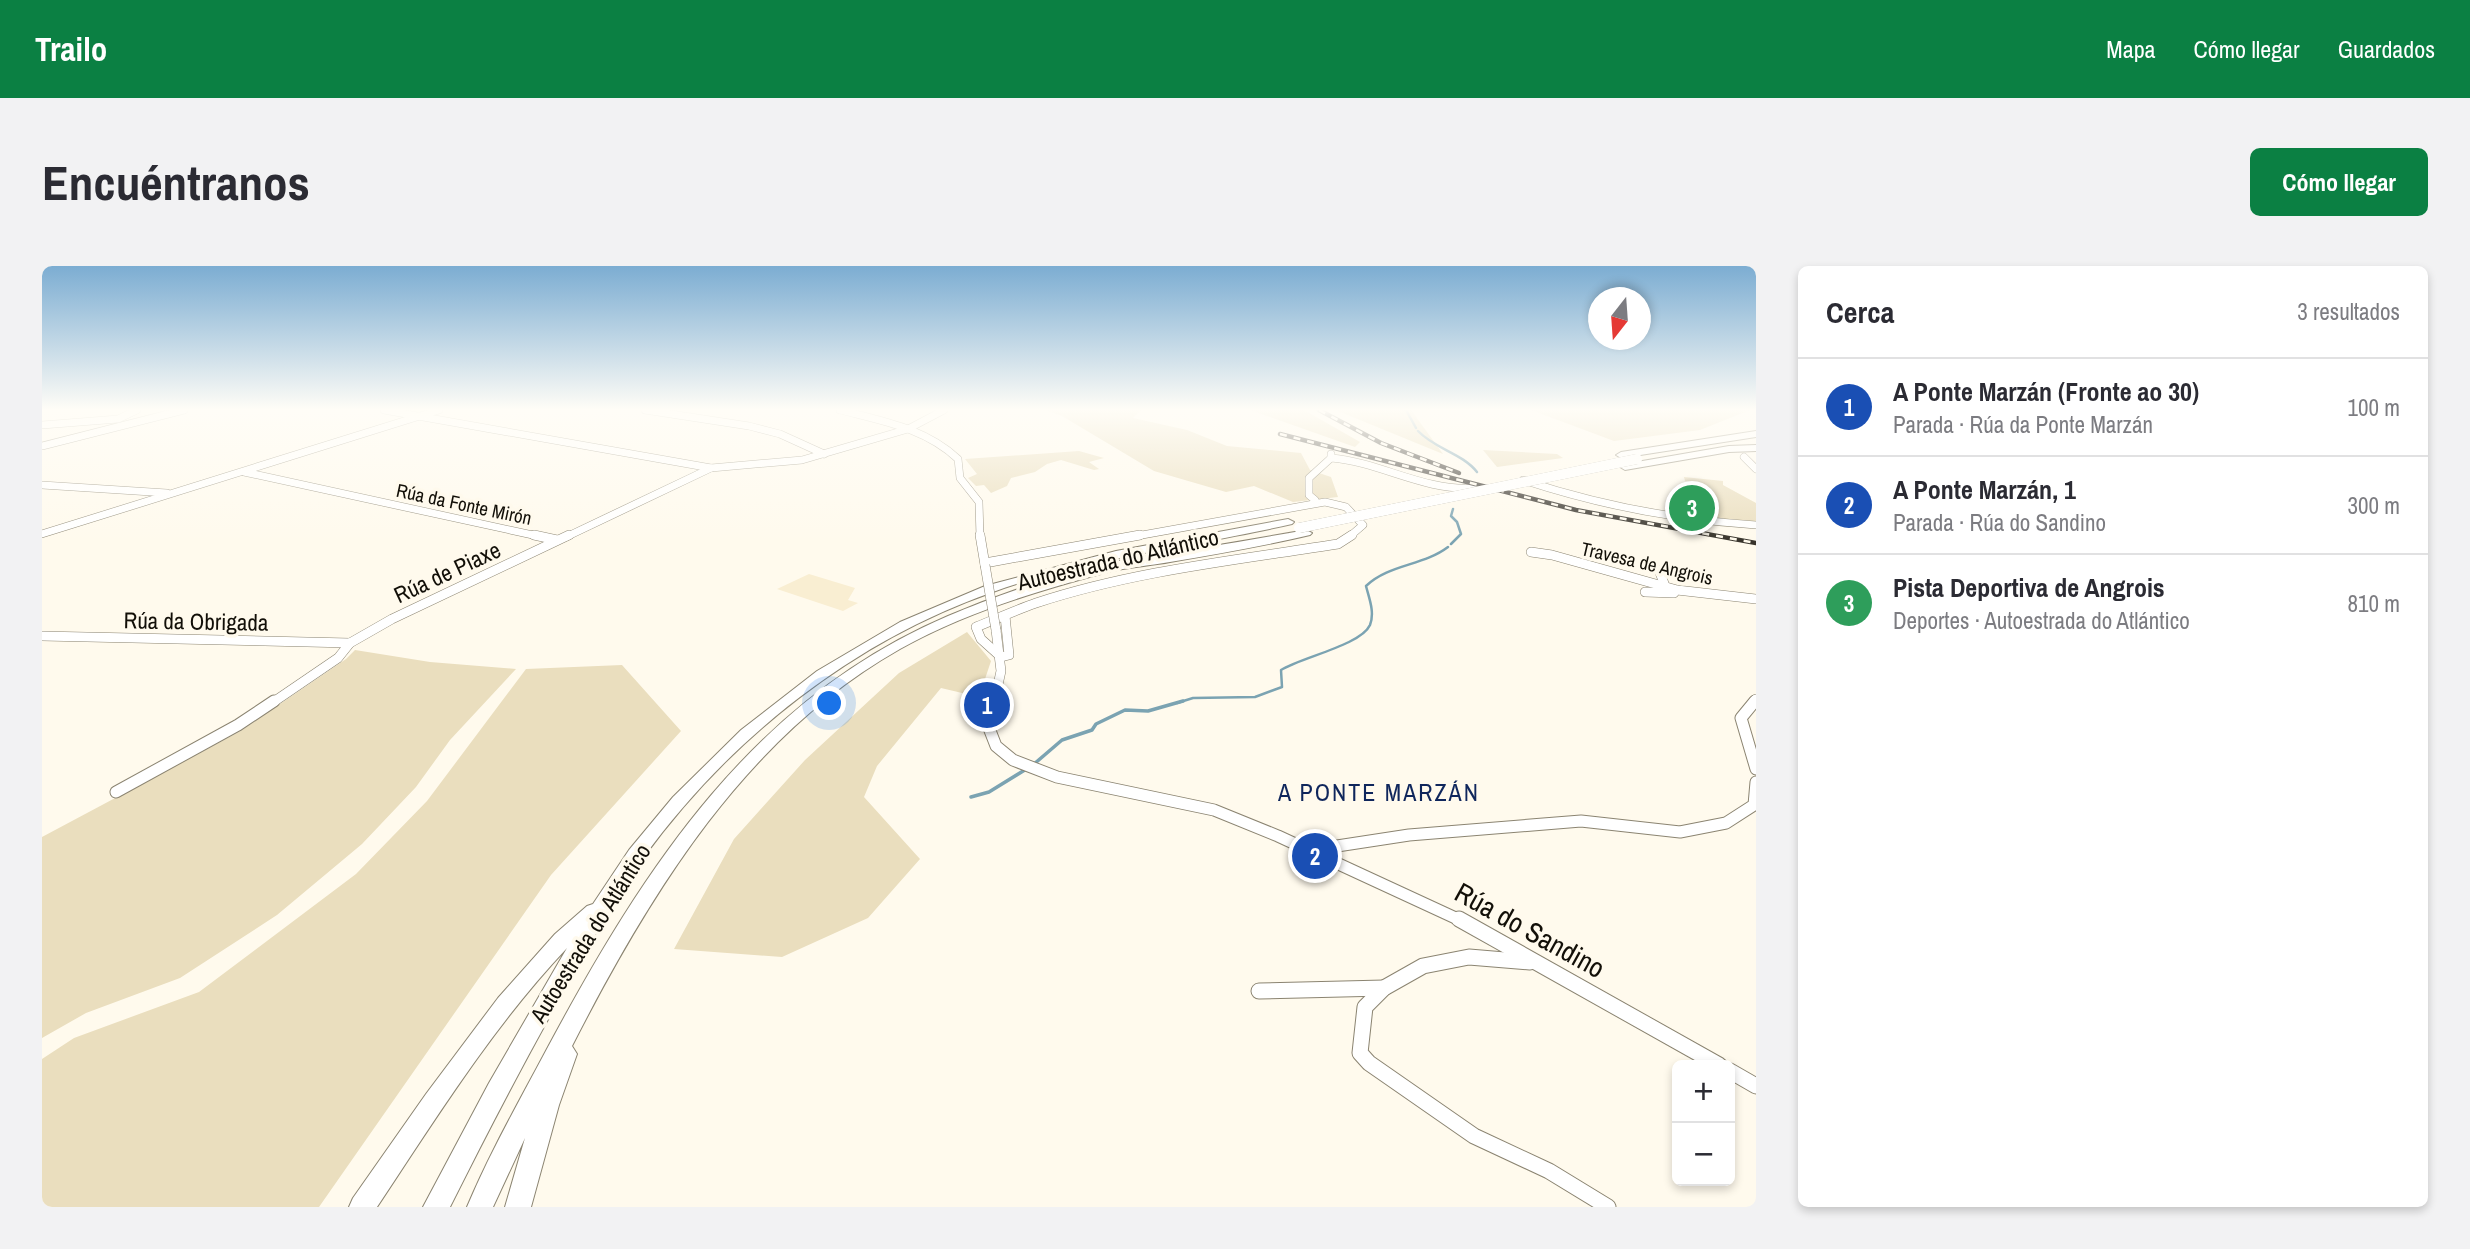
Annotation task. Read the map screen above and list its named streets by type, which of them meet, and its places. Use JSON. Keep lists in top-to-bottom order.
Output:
{
  "streets": {
    "highway": ["Autoestrada do Atlántico"],
    "street": [
      "Rúa da Fonte Mirón",
      "Travesa de Angrois",
      "Rúa de Piaxe",
      "Rúa da Obrigada",
      "Rúa do Sandino"
    ]
  },
  "crossings": [
    ["Rúa da Fonte Mirón", "Rúa de Piaxe"],
    ["Rúa de Piaxe", "Rúa da Obrigada"]
  ],
  "districts": ["A PONTE MARZÁN"],
  "north": "bottom",
  "page": {
    "header": "Trailo",
    "nav": ["Mapa", "Cómo llegar", "Guardados"],
    "buttons": "Cómo llegar",
    "title": "Encuéntranos",
    "heading": ["Cerca", "3 resultados"],
    "list": [
      {
        "mark": "1",
        "name": "A Ponte Marzán (Fronte ao 30)",
        "note": "Parada · Rúa da Ponte Marzán",
        "value": "100 m"
      },
      {
        "mark": "2",
        "name": "A Ponte Marzán, 1",
        "note": "Parada · Rúa do Sandino",
        "value": "300 m"
      },
      {
        "mark": "3",
        "name": "Pista Deportiva de Angrois",
        "note": "Deportes · Autoestrada do Atlántico",
        "value": "810 m"
      }
    ],
    "pins": ["3", "1", "2"],
    "map_buttons": ["+", "−"]
  }
}
